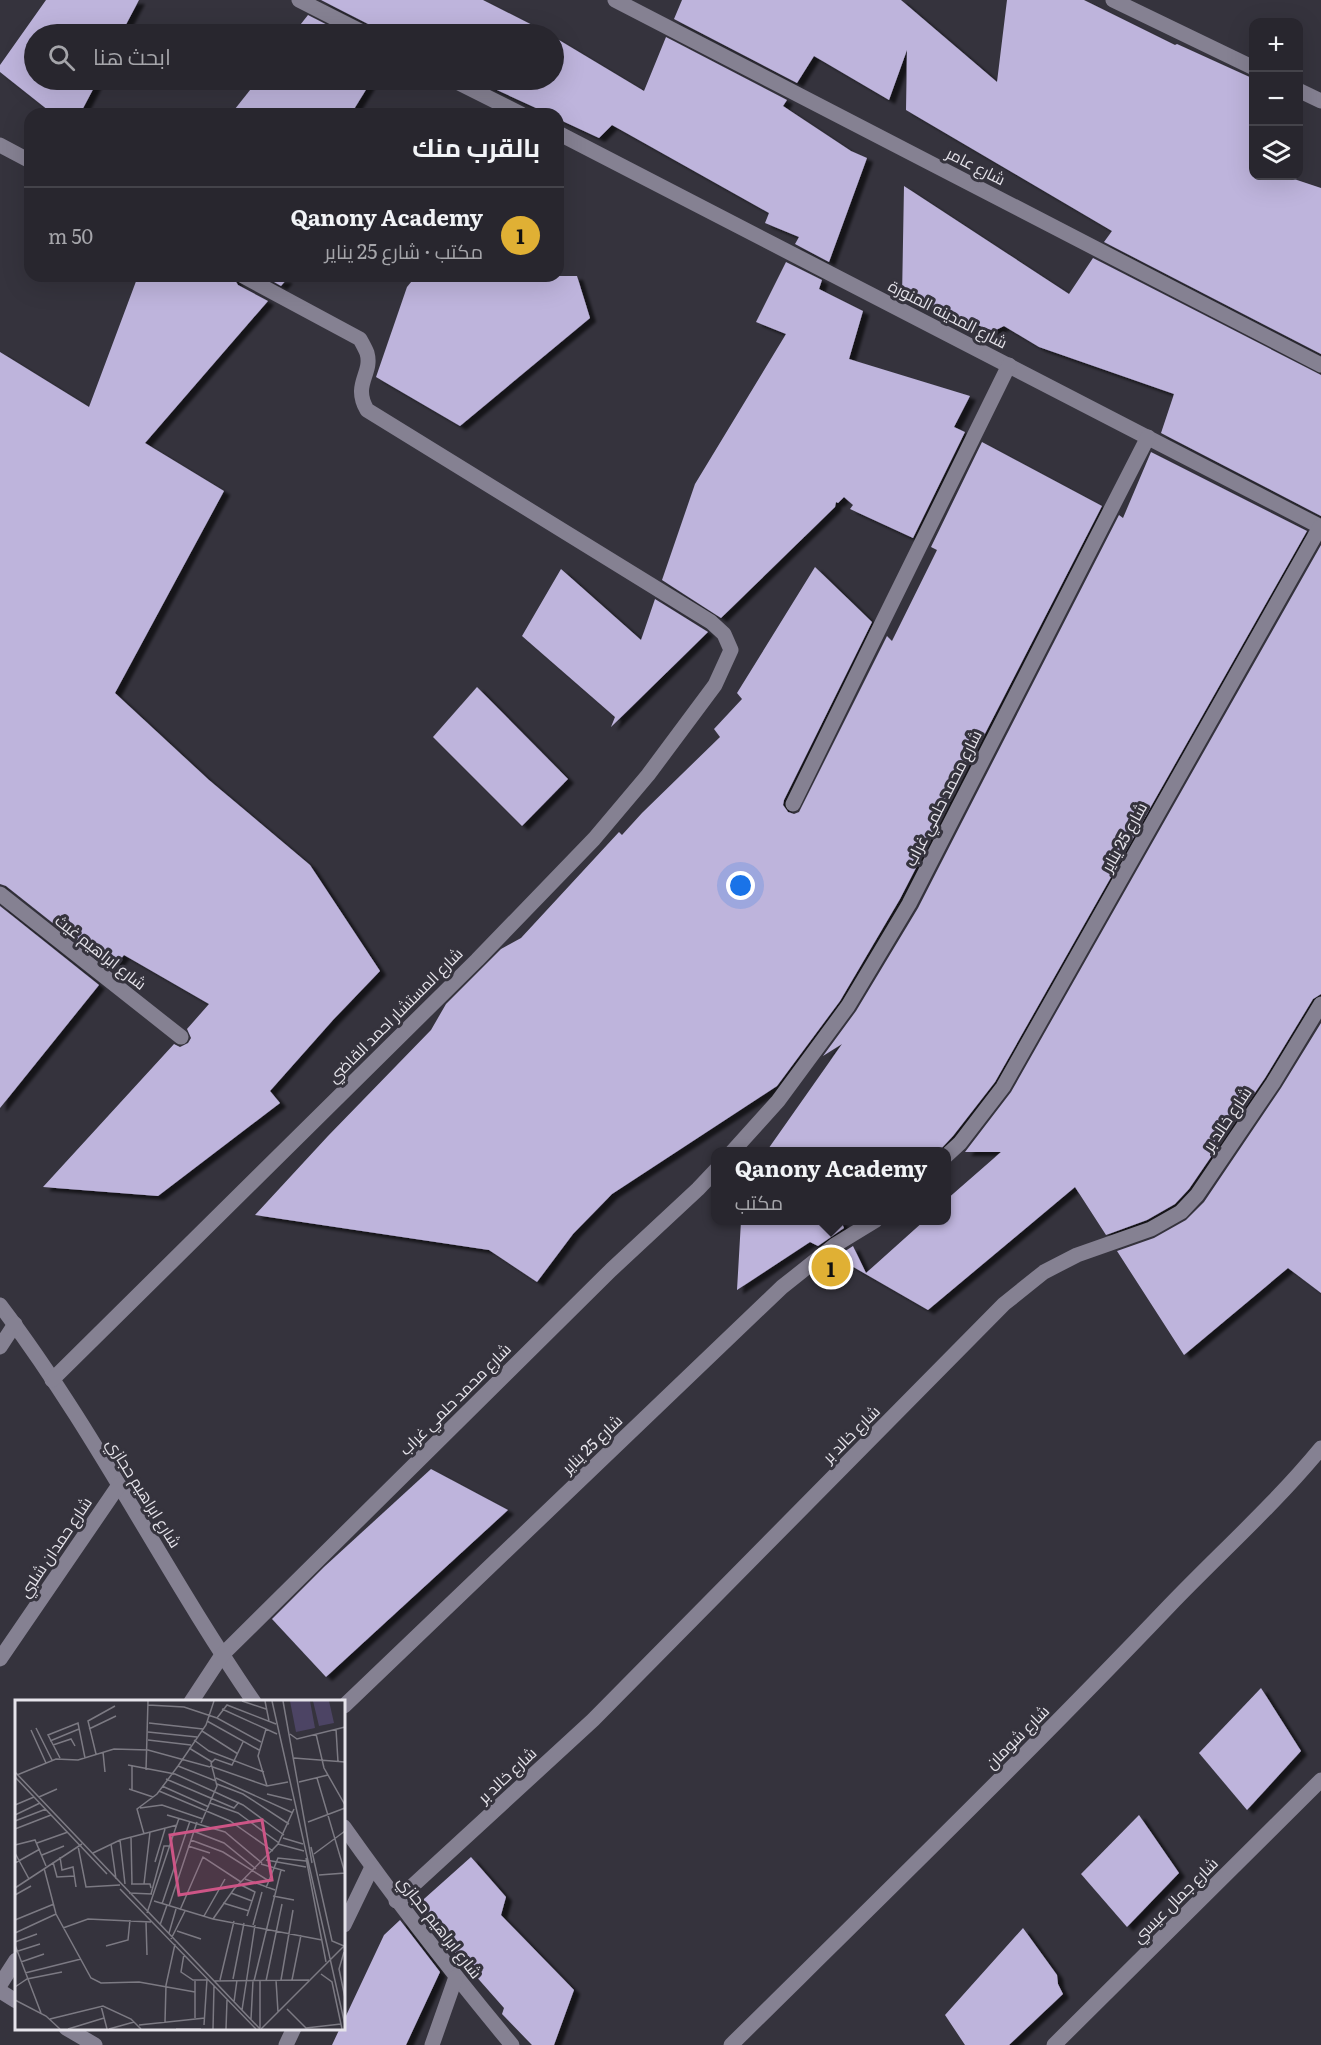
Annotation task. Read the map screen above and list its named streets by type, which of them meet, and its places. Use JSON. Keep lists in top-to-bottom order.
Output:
{
  "streets": {
    "street": [
      "شارع عامر",
      "شارع المدينه المنورة",
      "شارع محمد حلمي غراب",
      "شارع 25 يناير",
      "شارع ابراهيم غيث",
      "شارع المستشار احمد القاضي",
      "شارع خالد بر",
      "شارع ابراهيم حجازي",
      "شارع حمدان شلبي",
      "شارع شومان",
      "شارع جمال عيسي"
    ]
  },
  "crossings": [
    ["شارع المدينه المنورة", "شارع محمد حلمي غراب"],
    ["شارع المدينه المنورة", "شارع 25 يناير"],
    ["شارع محمد حلمي غراب", "شارع ابراهيم حجازي"],
    ["شارع المستشار احمد القاضي", "شارع ابراهيم حجازي"],
    ["شارع خالد بر", "شارع ابراهيم حجازي"],
    ["شارع ابراهيم حجازي", "شارع حمدان شلبي"]
  ],
  "page": {
    "map_buttons": ["+", "−"],
    "search": "ابحث هنا",
    "heading": "بالقرب منك",
    "list": [
      {
        "mark": "1",
        "name": "Qanony Academy",
        "note": "مكتب · شارع 25 يناير",
        "value": "50 m"
      }
    ],
    "popup": ["Qanony Academy", "مكتب"],
    "pins": "1"
  }
}
